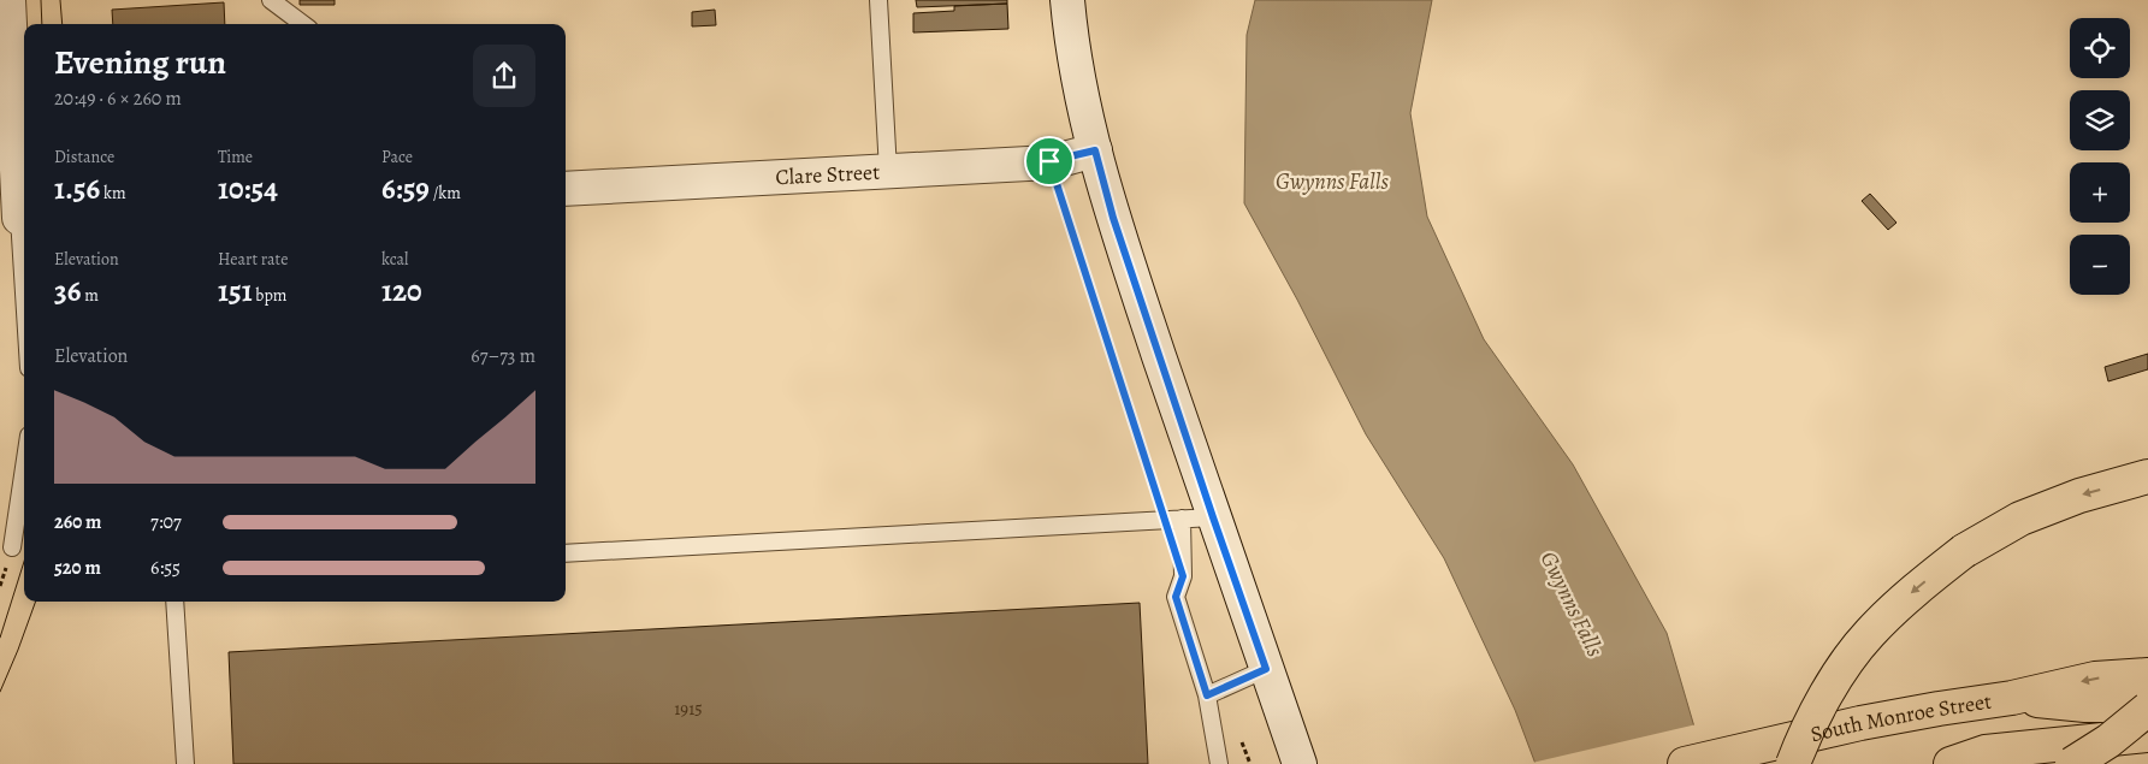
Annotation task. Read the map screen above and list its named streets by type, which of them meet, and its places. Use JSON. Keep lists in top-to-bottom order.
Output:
{
  "streets": {
    "main road": ["Clare Street", "South Monroe Street"]
  },
  "water": ["Gwynns Falls"],
  "house_numbers": ["1915"],
  "page": {
    "map_buttons": ["+", "−"],
    "heading": ["Evening run", "20:49 · 6 × 260 m"],
    "stats": [
      ["Distance", "1.56 km"],
      ["Time", "10:54"],
      ["Pace", "6:59 /km"],
      ["Elevation", "36 m"],
      ["Heart rate", "151 bpm"],
      ["kcal", "120"]
    ],
    "chart": ["Elevation", "67–73 m"],
    "list": [
      {
        "name": "260 m",
        "note": "7:07"
      },
      {
        "name": "520 m",
        "note": "6:55"
      }
    ]
  }
}
